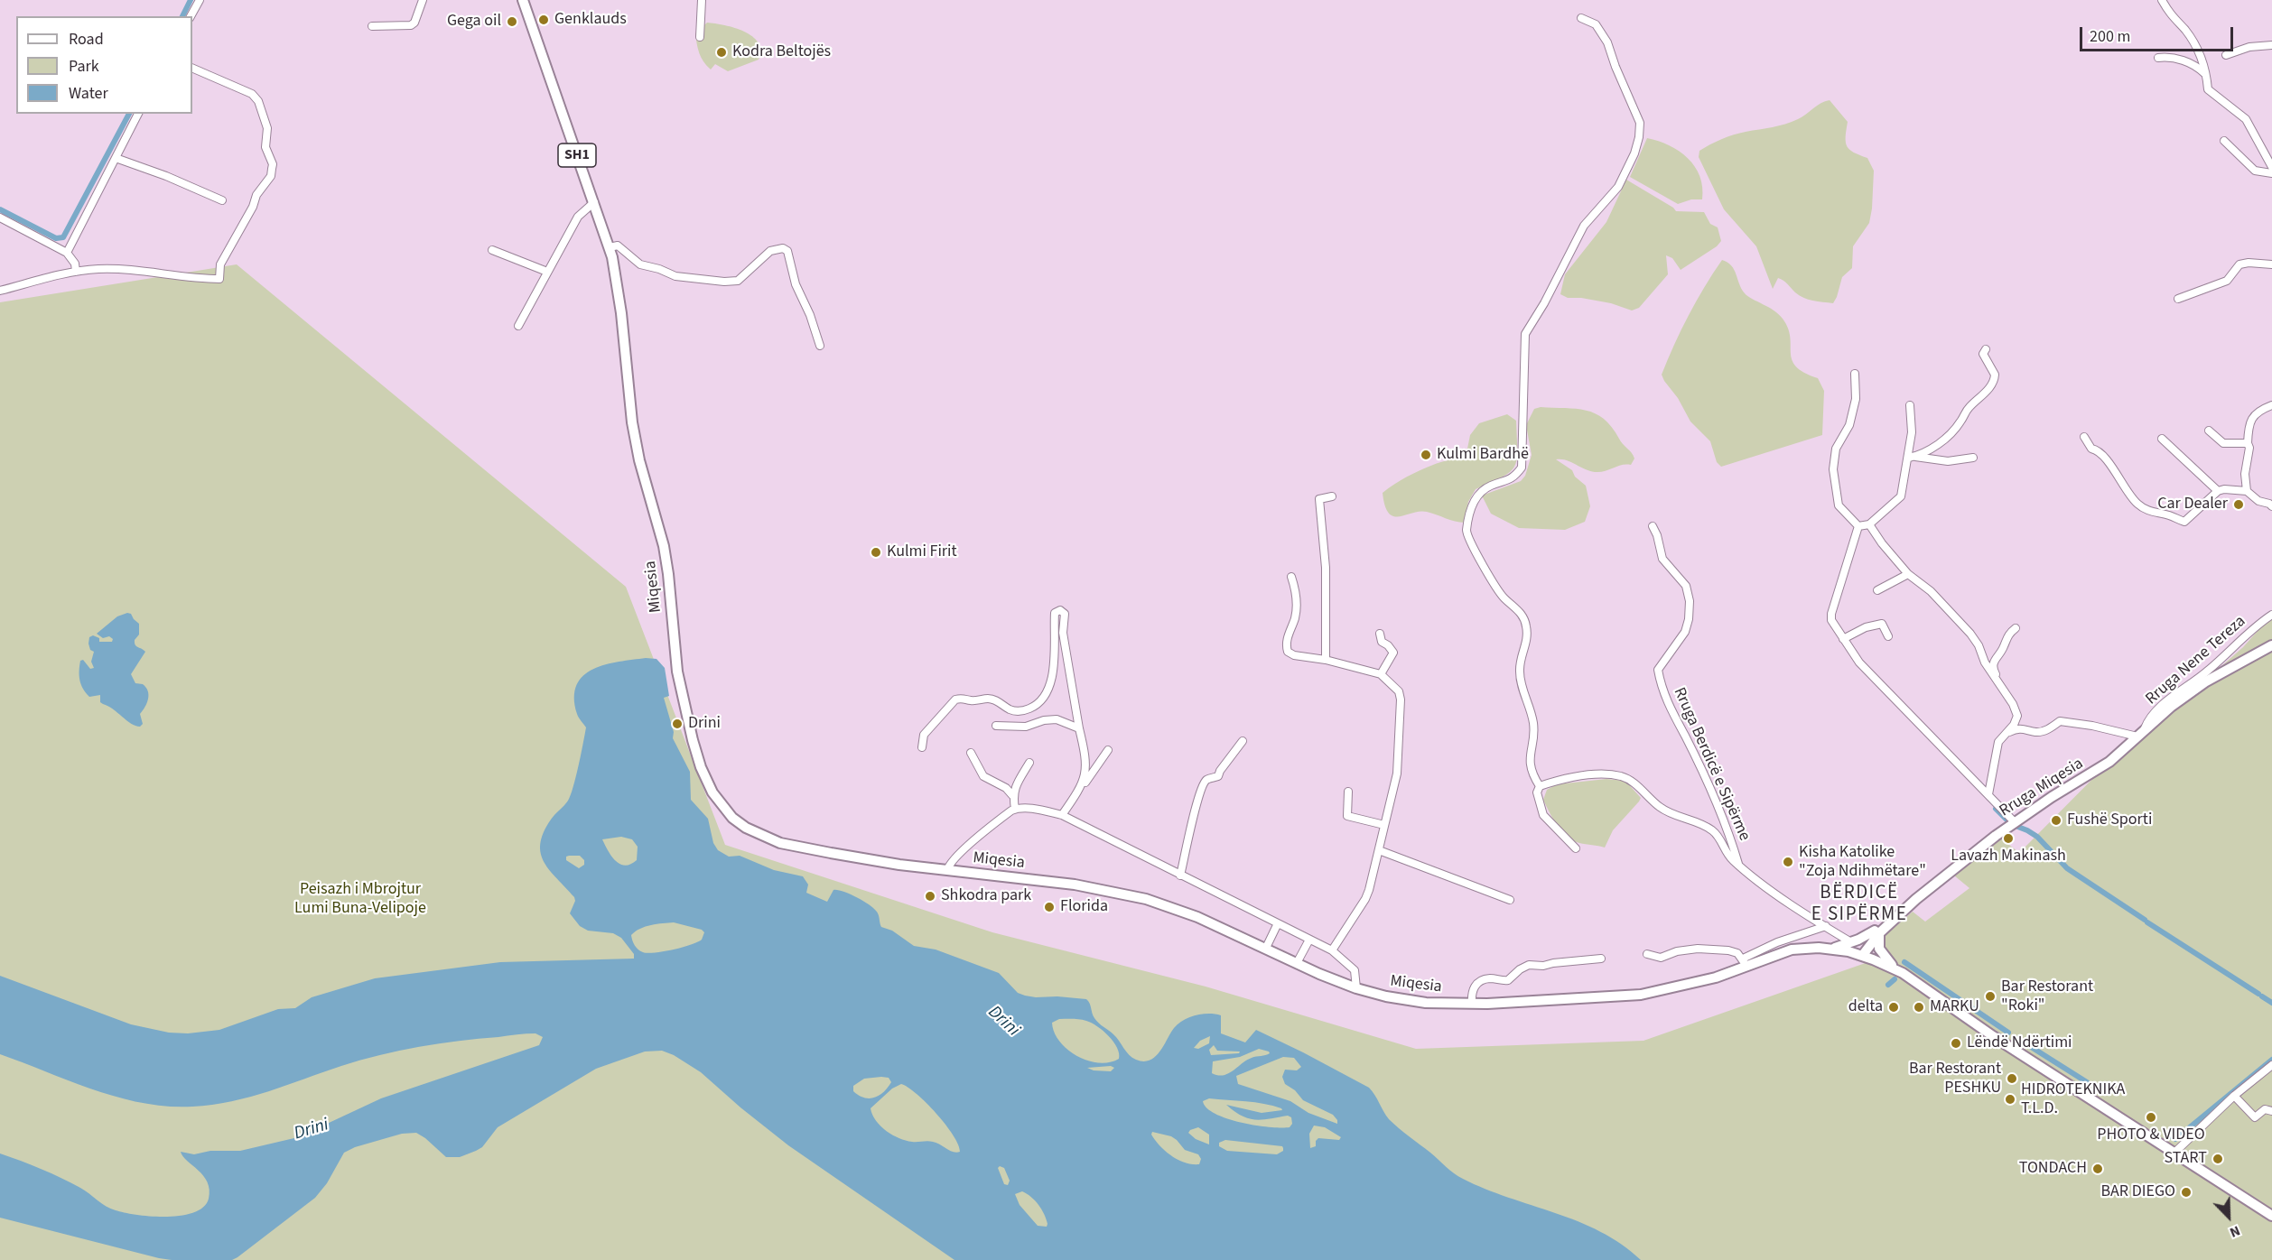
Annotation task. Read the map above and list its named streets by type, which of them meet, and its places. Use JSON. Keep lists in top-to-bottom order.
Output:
{
  "streets": {
    "main road": ["SH1", "Miqesia", "Rruga Miqesia"],
    "street": ["Rruga Nene Tereza", "Rruga Berdicë e Sipërme"]
  },
  "crossings": [
    ["SH1", "Miqesia"],
    ["SH1", "Rruga Miqesia"],
    ["Rruga Nene Tereza", "Rruga Miqesia"]
  ],
  "districts": ["BËRDICË E SIPËRME"],
  "water": ["Drini"],
  "parks": ["Peisazh i Mbrojtur Lumi Buna-Velipoje"],
  "places": [
    "Genklauds",
    "Gega oil",
    "Kodra Beltojës",
    "Kulmi Bardhë",
    "Car Dealer",
    "Kulmi Firit",
    "Drini",
    "Fushë Sporti",
    "Lavazh Makinash",
    "Kisha Katolike \"Zoja Ndihmëtare\"",
    "Shkodra park",
    "Florida",
    "Bar Restorant \"Roki\"",
    "delta",
    "MARKU",
    "Lëndë Ndërtimi",
    "Bar Restorant PESHKU",
    "HIDROTEKNIKA T.L.D.",
    "PHOTO & VIDEO",
    "START",
    "TONDACH",
    "BAR DIEGO"
  ],
  "legend": ["Road", "Park", "Water"],
  "scale_bar": "200 m",
  "north": "bottom right"
}
